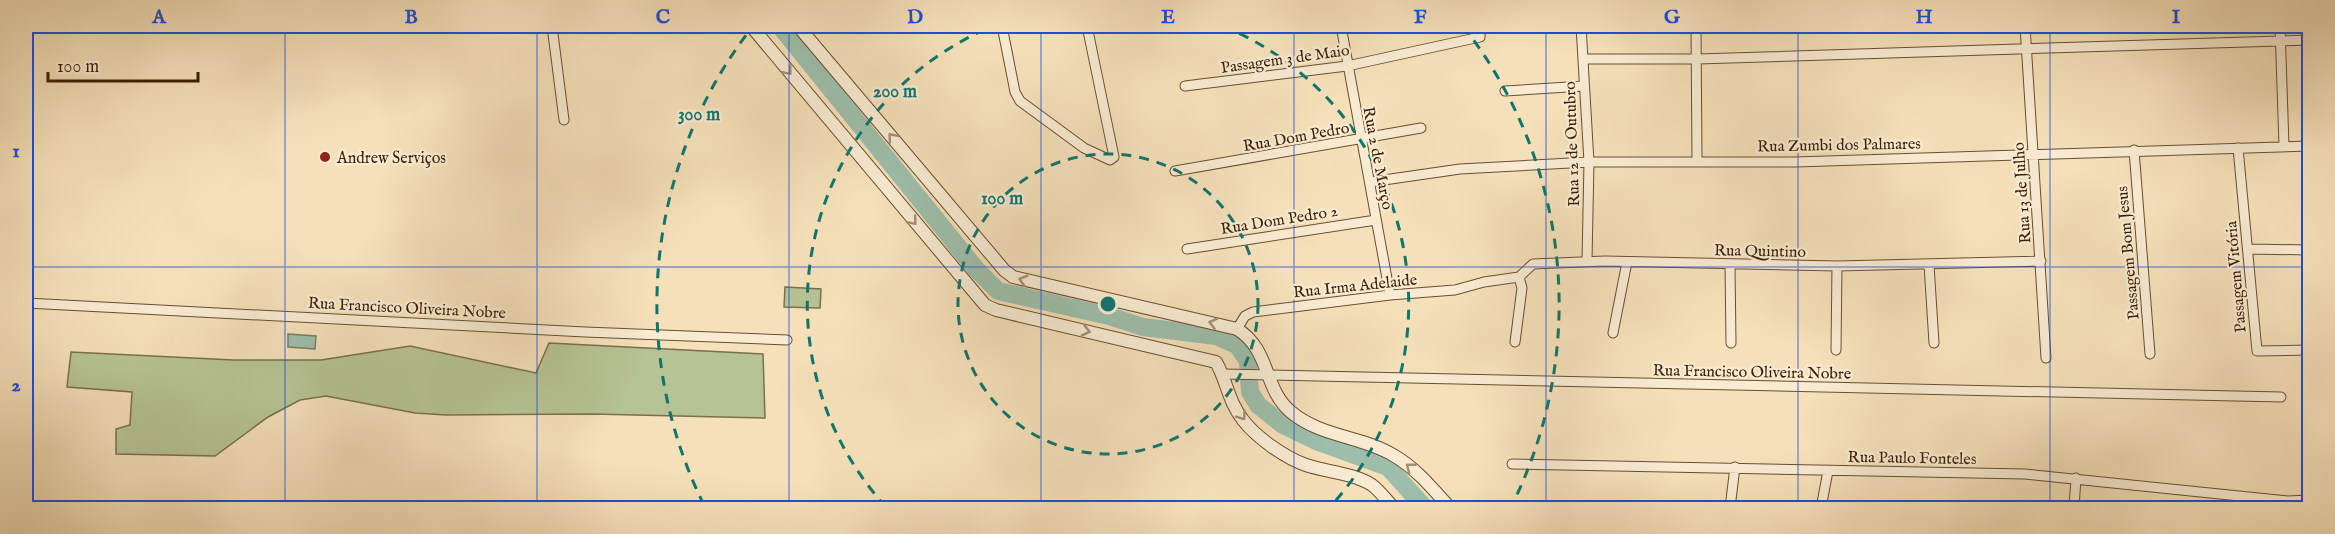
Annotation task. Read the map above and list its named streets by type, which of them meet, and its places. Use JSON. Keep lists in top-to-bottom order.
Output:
{
  "streets": {
    "street": [
      "Passagem 3 de Maio",
      "Rua Dom Pedro",
      "Rua 12 de Outubro",
      "Rua Zumbi dos Palmares",
      "Rua 2 de Março",
      "Rua 13 de Julho",
      "Rua Dom Pedro 2",
      "Rua Quintino",
      "Passagem Bom Jesus",
      "Passagem Vitória",
      "Rua Irma Adelaide",
      "Rua Francisco Oliveira Nobre",
      "Rua Paulo Fonteles"
    ]
  },
  "crossings": [
    ["Passagem 3 de Maio", "Rua 2 de Março"],
    ["Rua Dom Pedro", "Rua 2 de Março"],
    ["Rua 12 de Outubro", "Rua Zumbi dos Palmares"],
    ["Rua 12 de Outubro", "Rua Quintino"],
    ["Rua Zumbi dos Palmares", "Rua 2 de Março"],
    ["Rua Zumbi dos Palmares", "Rua 13 de Julho"],
    ["Rua Zumbi dos Palmares", "Passagem Bom Jesus"],
    ["Rua Zumbi dos Palmares", "Passagem Vitória"],
    ["Rua 2 de Março", "Rua Dom Pedro 2"],
    ["Rua 2 de Março", "Rua Irma Adelaide"],
    ["Rua 13 de Julho", "Rua Quintino"],
    ["Rua Quintino", "Rua Irma Adelaide"]
  ],
  "places": ["Andrew Serviços"],
  "scale_bar": "100 m",
  "grid": {
    "columns": [
      "A",
      "B",
      "C",
      "D",
      "E",
      "F",
      "G",
      "H",
      "I"
    ],
    "rows": ["1", "2"]
  },
  "rings": ["200 m", "300 m", "100 m"]
}
